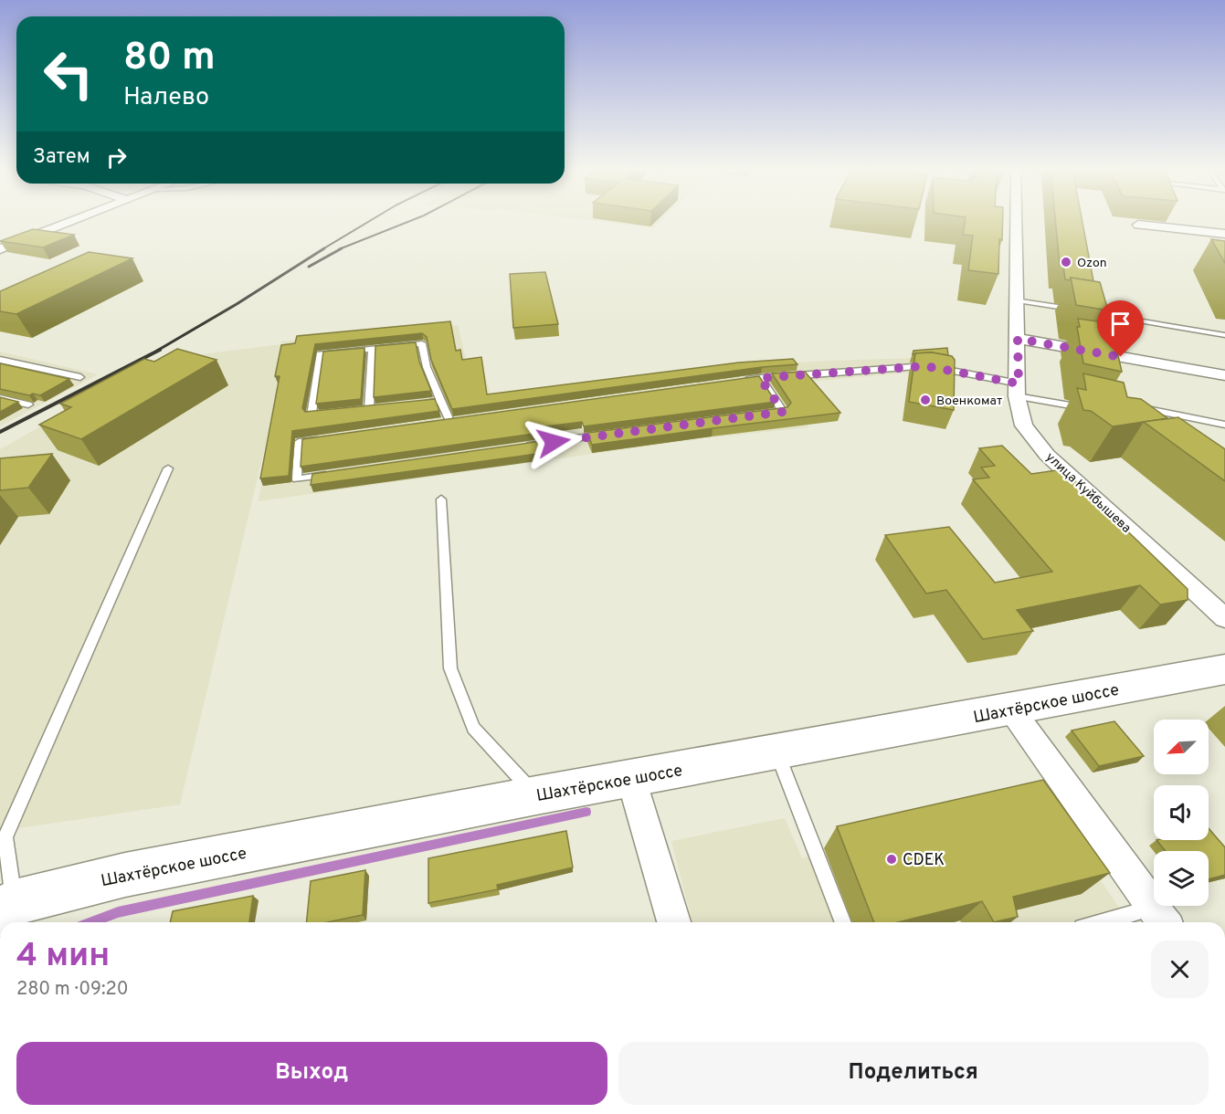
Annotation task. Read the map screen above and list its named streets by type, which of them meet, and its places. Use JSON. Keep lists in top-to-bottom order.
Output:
{
  "streets": {
    "street": ["улица Куйбышева", "Шахтёрское шоссе"]
  },
  "places": ["Ozon", "Военкомат", "CDEK"],
  "north": "bottom left",
  "page": {
    "turn": ["80 m", "Налево"],
    "then": "Затем",
    "heading": ["4 мин", "280 m · 09:20"],
    "buttons": ["Выход", "Поделиться"]
  }
}
